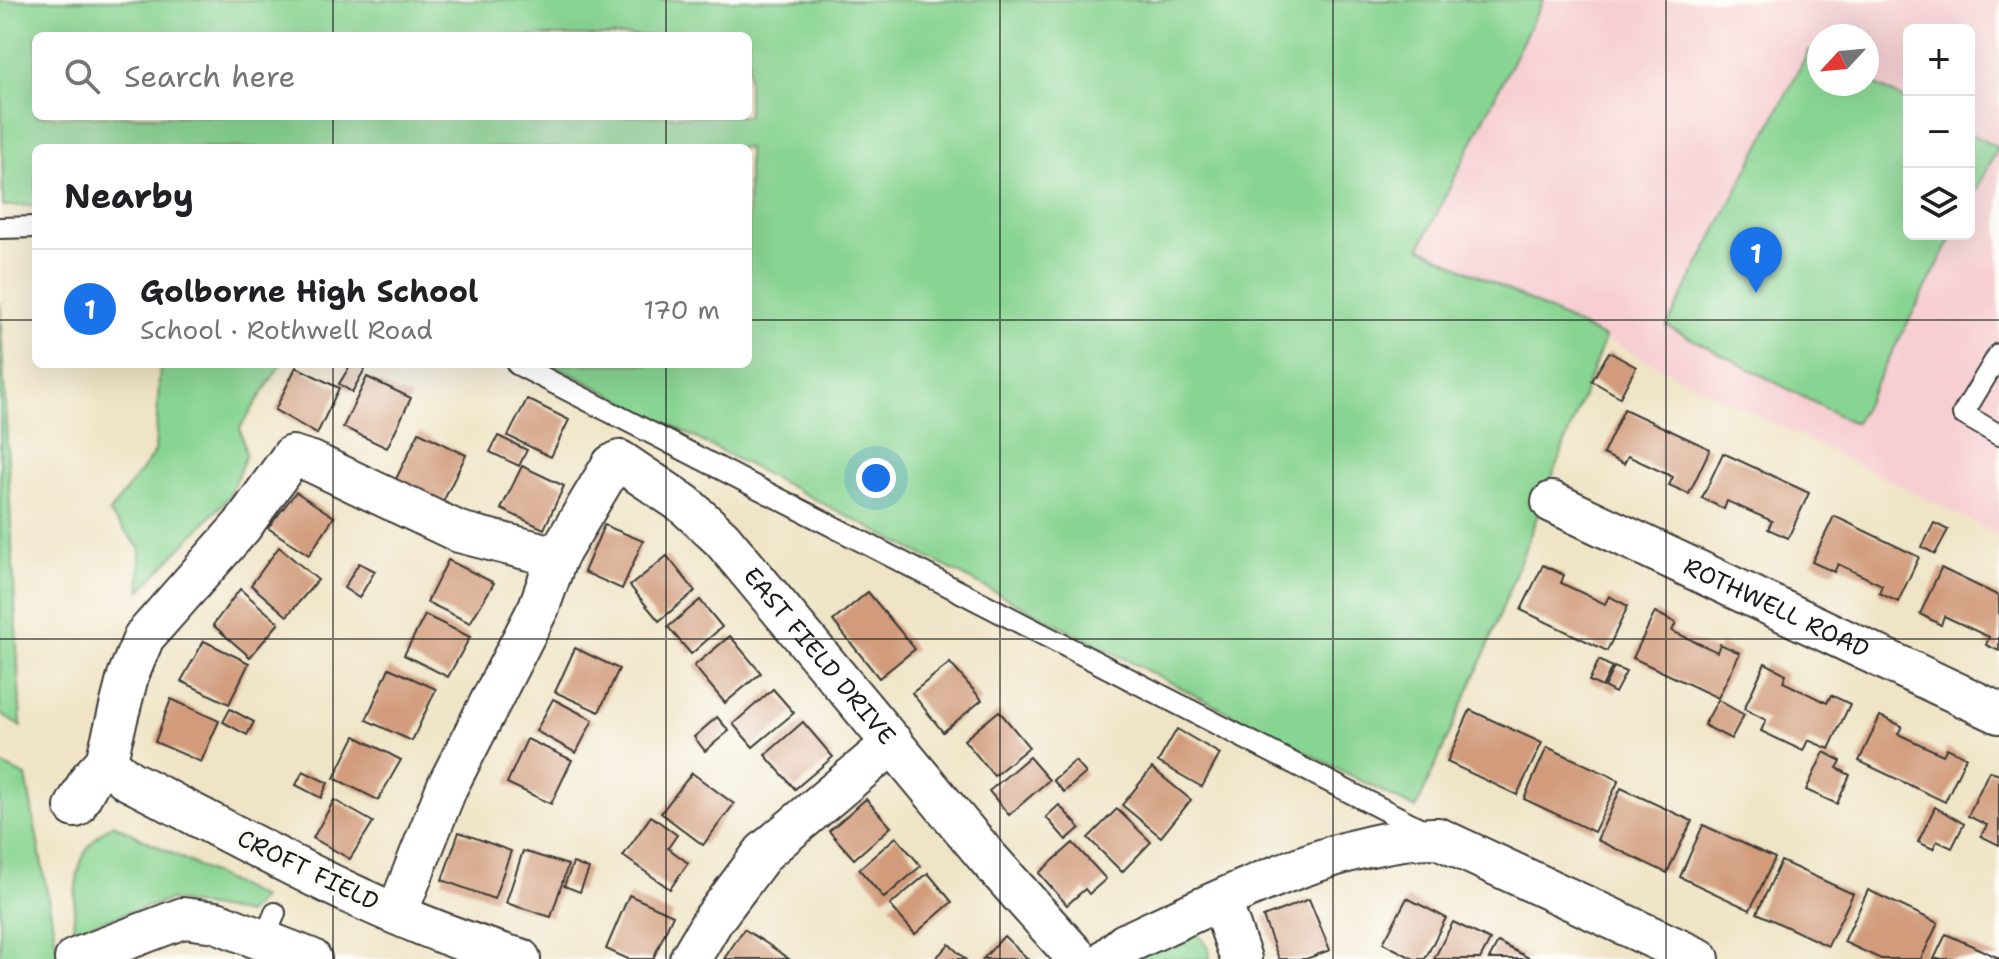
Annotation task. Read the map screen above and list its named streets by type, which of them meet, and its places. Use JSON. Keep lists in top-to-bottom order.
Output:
{
  "streets": {
    "street": ["ROTHWELL ROAD", "EAST FIELD DRIVE", "CROFT FIELD"]
  },
  "crossings": [
    ["EAST FIELD DRIVE", "CROFT FIELD"]
  ],
  "north": "bottom left",
  "page": {
    "map_buttons": ["+", "−"],
    "search": "Search here",
    "heading": "Nearby",
    "pins": "1",
    "list": [
      {
        "mark": "1",
        "name": "Golborne High School",
        "note": "School · Rothwell Road",
        "value": "170 m"
      }
    ]
  }
}
